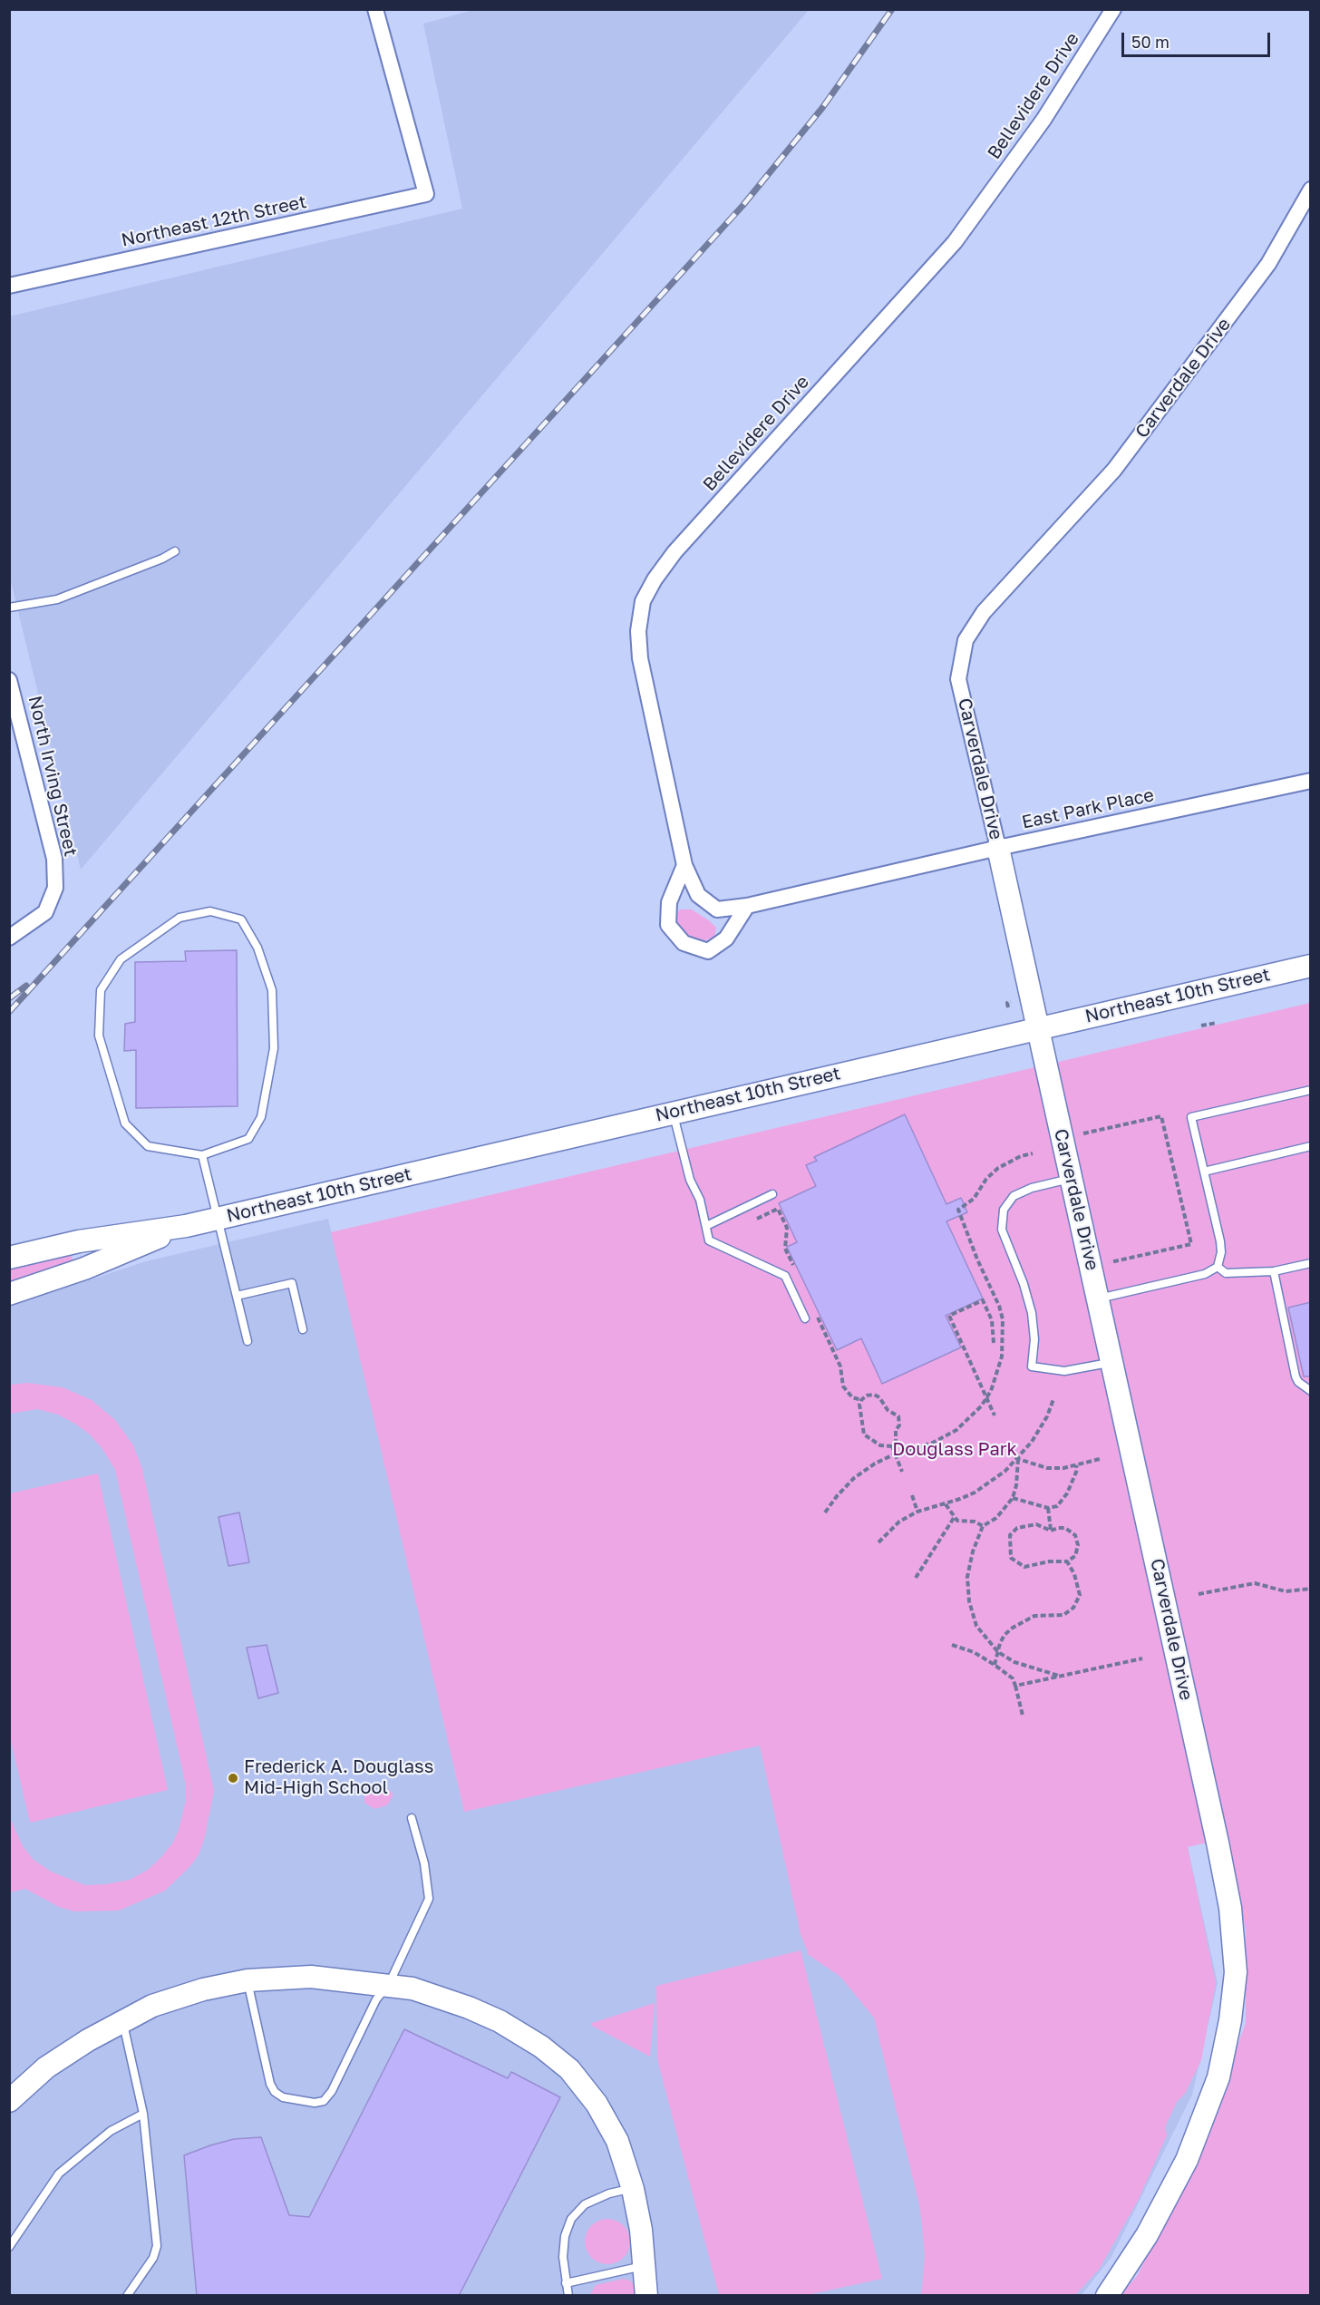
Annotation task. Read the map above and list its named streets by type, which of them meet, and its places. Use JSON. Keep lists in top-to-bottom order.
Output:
{
  "streets": {
    "street": [
      "Bellevidere Drive",
      "Northeast 12th Street",
      "Carverdale Drive",
      "North Irving Street",
      "East Park Place",
      "Northeast 10th Street"
    ]
  },
  "crossings": [
    ["Bellevidere Drive", "East Park Place"],
    ["Carverdale Drive", "East Park Place"],
    ["Carverdale Drive", "Northeast 10th Street"]
  ],
  "parks": ["Douglass Park"],
  "places": ["Frederick A. Douglass Mid-High School"],
  "scale_bar": "50 m"
}
